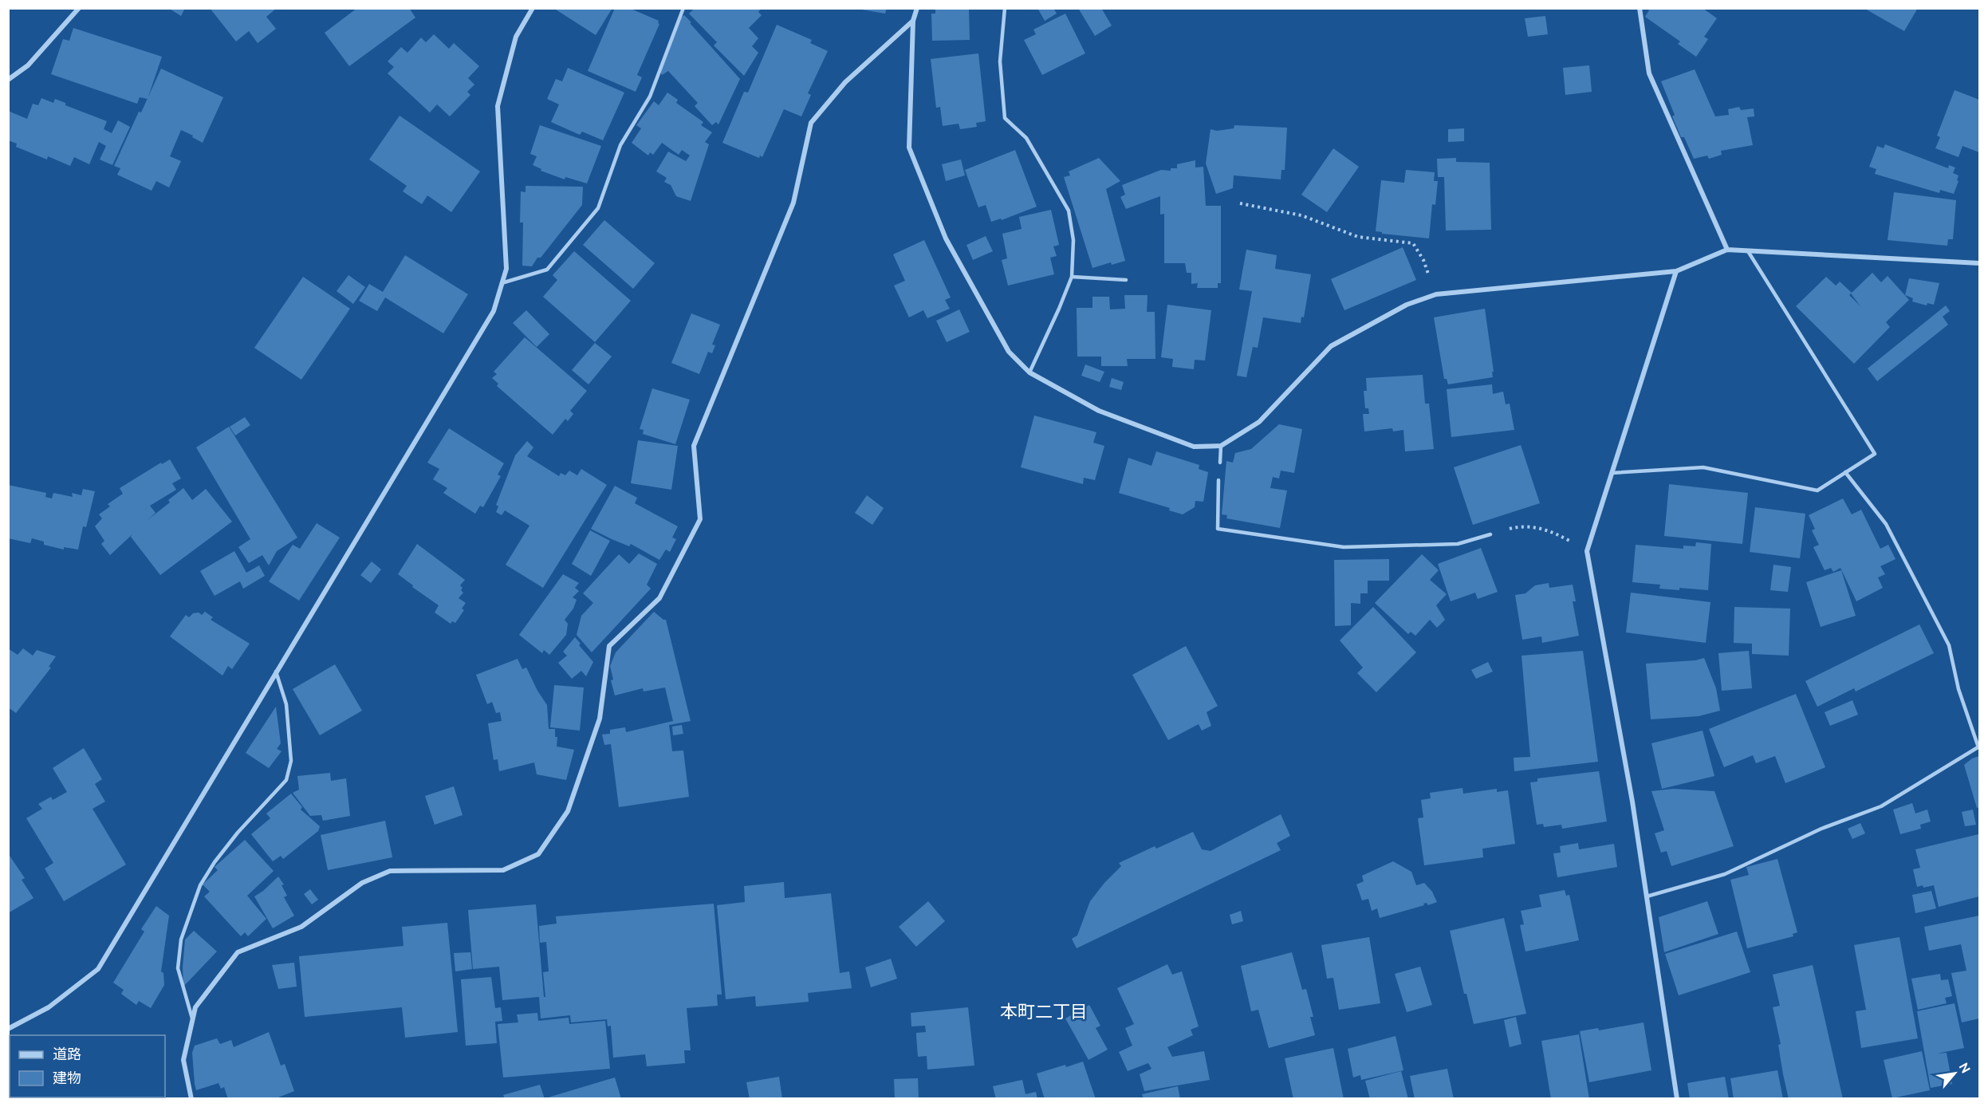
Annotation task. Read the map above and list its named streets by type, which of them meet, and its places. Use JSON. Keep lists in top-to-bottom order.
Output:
{
  "districts": ["本町二丁目"],
  "legend": ["道路", "建物"],
  "north": "top right"
}
